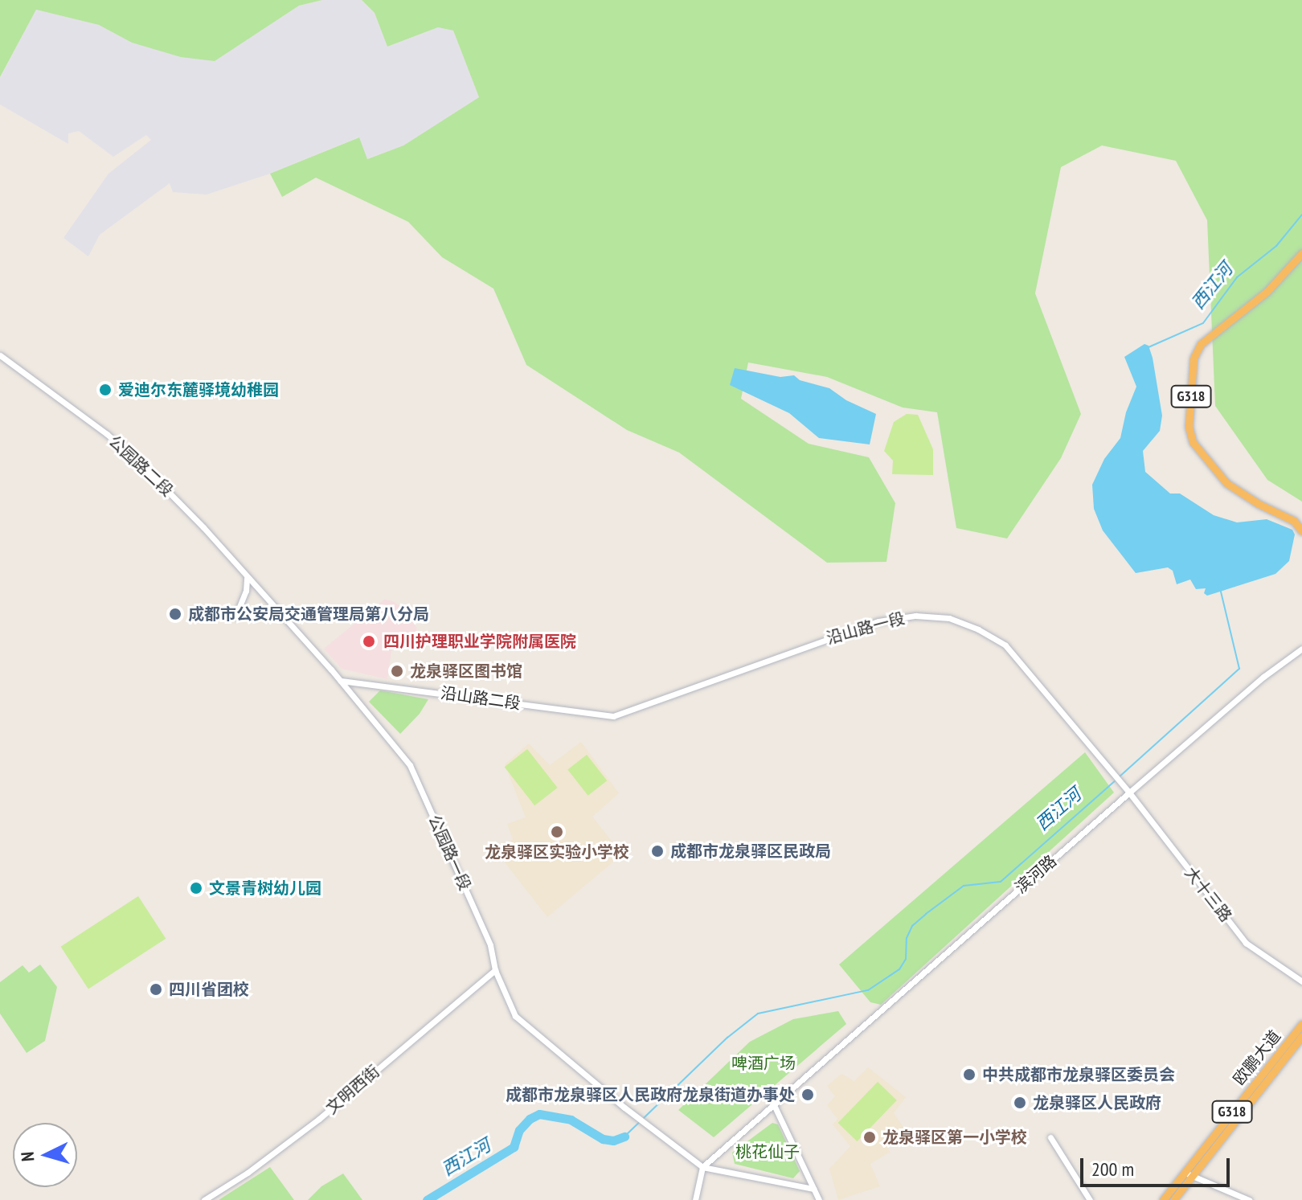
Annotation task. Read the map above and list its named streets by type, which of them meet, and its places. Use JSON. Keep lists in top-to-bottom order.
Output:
{
  "streets": {
    "highway": ["G318", "欧鹏大道"],
    "street": [
      "公园路二段",
      "沿山路一段",
      "沿山路二段",
      "公园路一段",
      "滨河路",
      "大十三路",
      "文明西街"
    ]
  },
  "crossings": [
    ["公园路二段", "公园路一段"],
    ["沿山路一段", "沿山路二段"],
    ["沿山路一段", "滨河路"],
    ["沿山路一段", "大十三路"],
    ["沿山路二段", "公园路一段"],
    ["公园路一段", "滨河路"],
    ["公园路一段", "文明西街"],
    ["滨河路", "大十三路"]
  ],
  "water": ["西江河"],
  "parks": ["啤酒广场", "桃花仙子"],
  "places": [
    "爱迪尔东麓驿境幼稚园",
    "成都市公安局交通管理局第八分局",
    "四川护理职业学院附属医院",
    "龙泉驿区图书馆",
    "龙泉驿区实验小学校",
    "成都市龙泉驿区民政局",
    "文景青树幼儿园",
    "四川省团校",
    "中共成都市龙泉驿区委员会",
    "成都市龙泉驿区人民政府龙泉街道办事处",
    "龙泉驿区人民政府",
    "龙泉驿区第一小学校"
  ],
  "scale_bar": "200 m",
  "north": "left"
}
